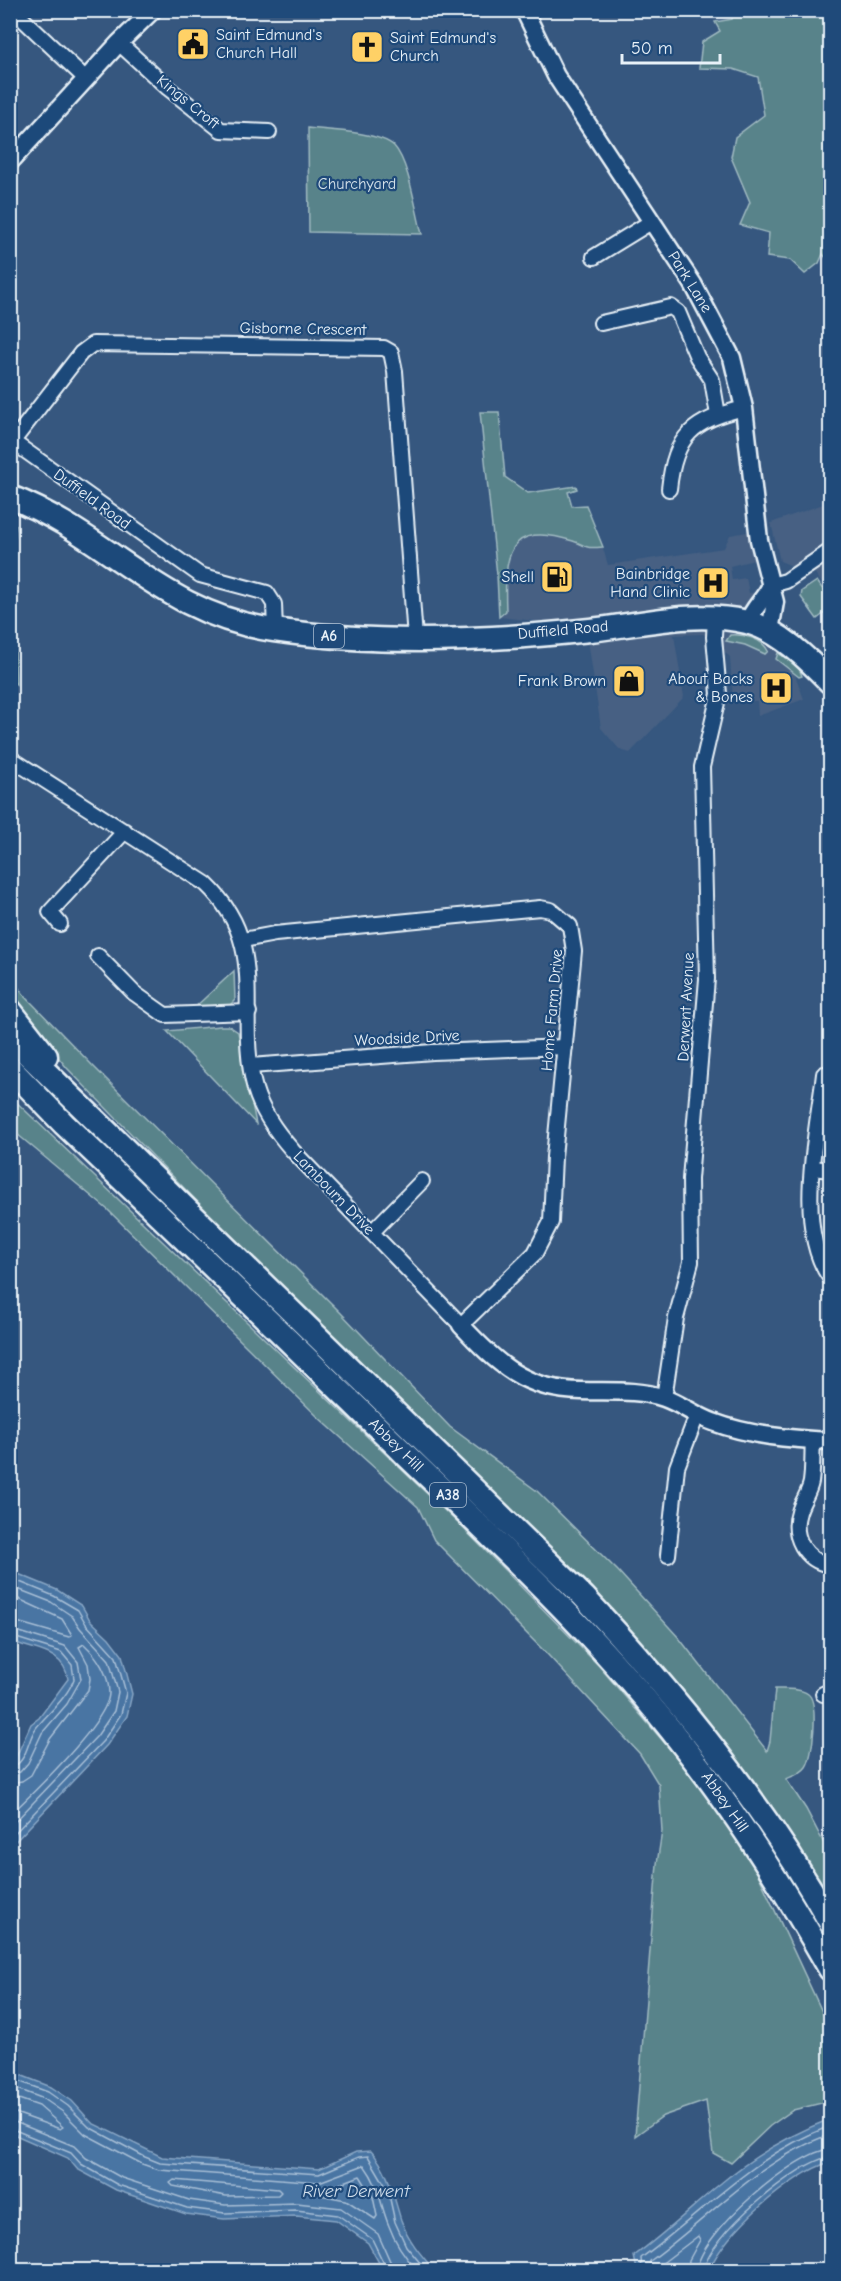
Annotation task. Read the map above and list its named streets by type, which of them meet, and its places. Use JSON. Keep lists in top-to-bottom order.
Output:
{
  "streets": {
    "highway": [
      "Duffield Road",
      "A6",
      "Abbey Hill",
      "A38"
    ],
    "street": [
      "Kings Croft",
      "Park Lane",
      "Gisborne Crescent",
      "Derwent Avenue",
      "Home Farm Drive",
      "Woodside Drive",
      "Lambourn Drive"
    ]
  },
  "crossings": [
    ["Park Lane", "Duffield Road"],
    ["Gisborne Crescent", "Duffield Road"],
    ["Duffield Road", "Derwent Avenue"],
    ["Derwent Avenue", "Lambourn Drive"],
    ["Home Farm Drive", "Woodside Drive"],
    ["Home Farm Drive", "Lambourn Drive"],
    ["Woodside Drive", "Lambourn Drive"]
  ],
  "water": ["River Derwent"],
  "parks": ["Churchyard"],
  "places": {
    "public building": ["Saint Edmund's Church Hall"],
    "church": ["Saint Edmund's Church"],
    "fuel station": ["Shell"],
    "hospital": ["Bainbridge Hand Clinic", "About Backs & Bones"],
    "shop": ["Frank Brown"]
  },
  "scale_bar": "50 m"
}
